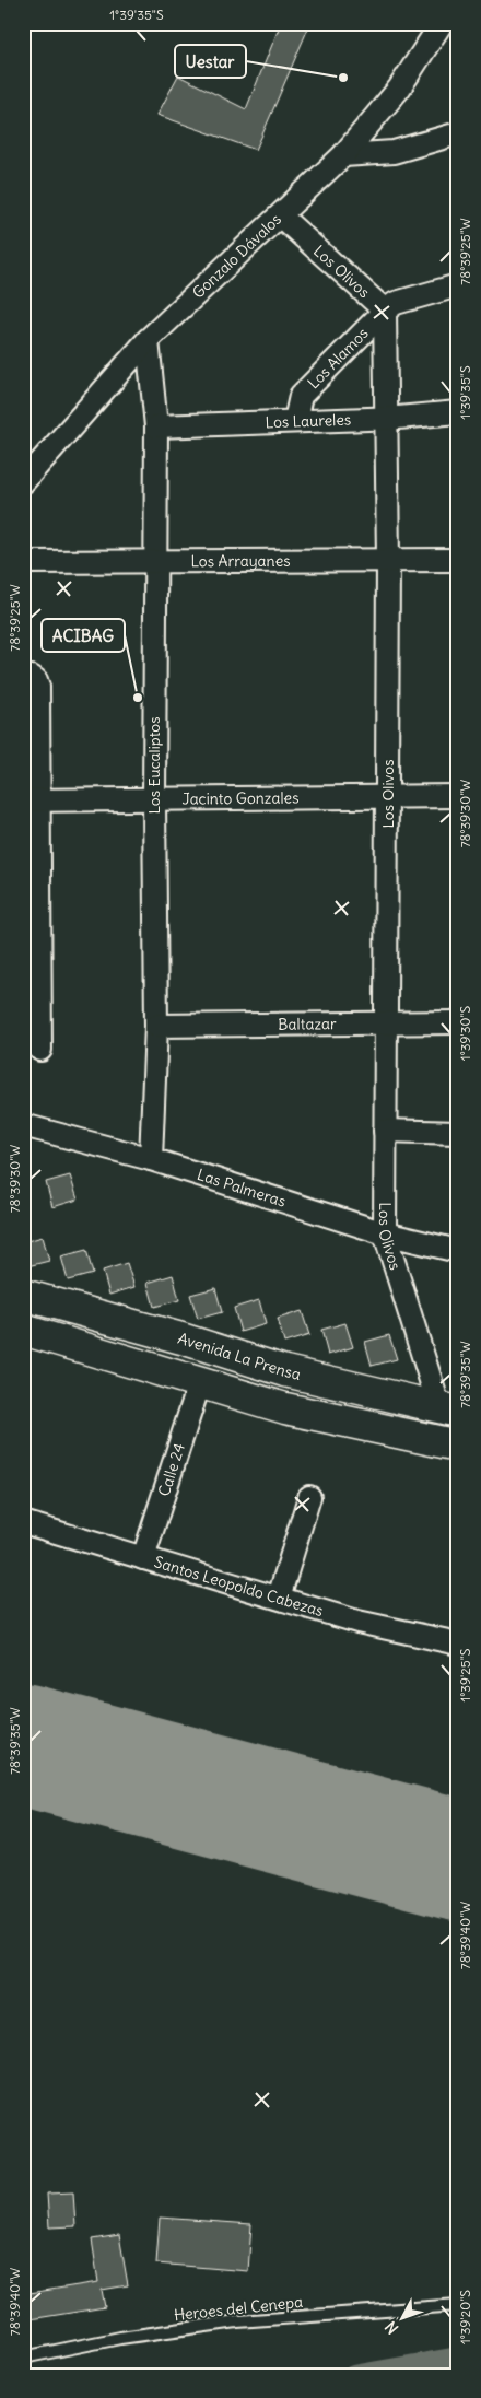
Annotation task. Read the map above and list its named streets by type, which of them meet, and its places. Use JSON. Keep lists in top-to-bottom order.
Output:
{
  "streets": {
    "main road": ["Avenida La Prensa"],
    "street": [
      "Gonzalo Dávalos",
      "Los Olivos",
      "Los Alamos",
      "Los Laureles",
      "Los Arrayanes",
      "Los Eucaliptos",
      "Jacinto Gonzales",
      "Baltazar",
      "Las Palmeras",
      "Calle 24",
      "Santos Leopoldo Cabezas"
    ],
    "lane": ["Heroes del Cenepa"]
  },
  "crossings": [
    ["Gonzalo Dávalos", "Los Olivos"],
    ["Gonzalo Dávalos", "Los Eucaliptos"],
    ["Los Olivos", "Los Alamos"],
    ["Los Olivos", "Los Laureles"],
    ["Los Olivos", "Los Arrayanes"],
    ["Los Olivos", "Jacinto Gonzales"],
    ["Los Olivos", "Baltazar"],
    ["Los Olivos", "Las Palmeras"],
    ["Los Olivos", "Avenida La Prensa"],
    ["Los Alamos", "Los Laureles"],
    ["Los Laureles", "Los Eucaliptos"],
    ["Los Arrayanes", "Los Eucaliptos"],
    ["Los Eucaliptos", "Jacinto Gonzales"],
    ["Los Eucaliptos", "Baltazar"],
    ["Los Eucaliptos", "Las Palmeras"],
    ["Calle 24", "Santos Leopoldo Cabezas"]
  ],
  "places": ["Uestar", "ACIBAG"],
  "north": "bottom left",
  "coordinates": [
    "1°39'35\"S",
    "78°39'25\"W",
    "78°39'30\"W",
    "1°39'30\"S",
    "78°39'35\"W",
    "1°39'25\"S",
    "78°39'40\"W",
    "1°39'20\"S"
  ]
}
